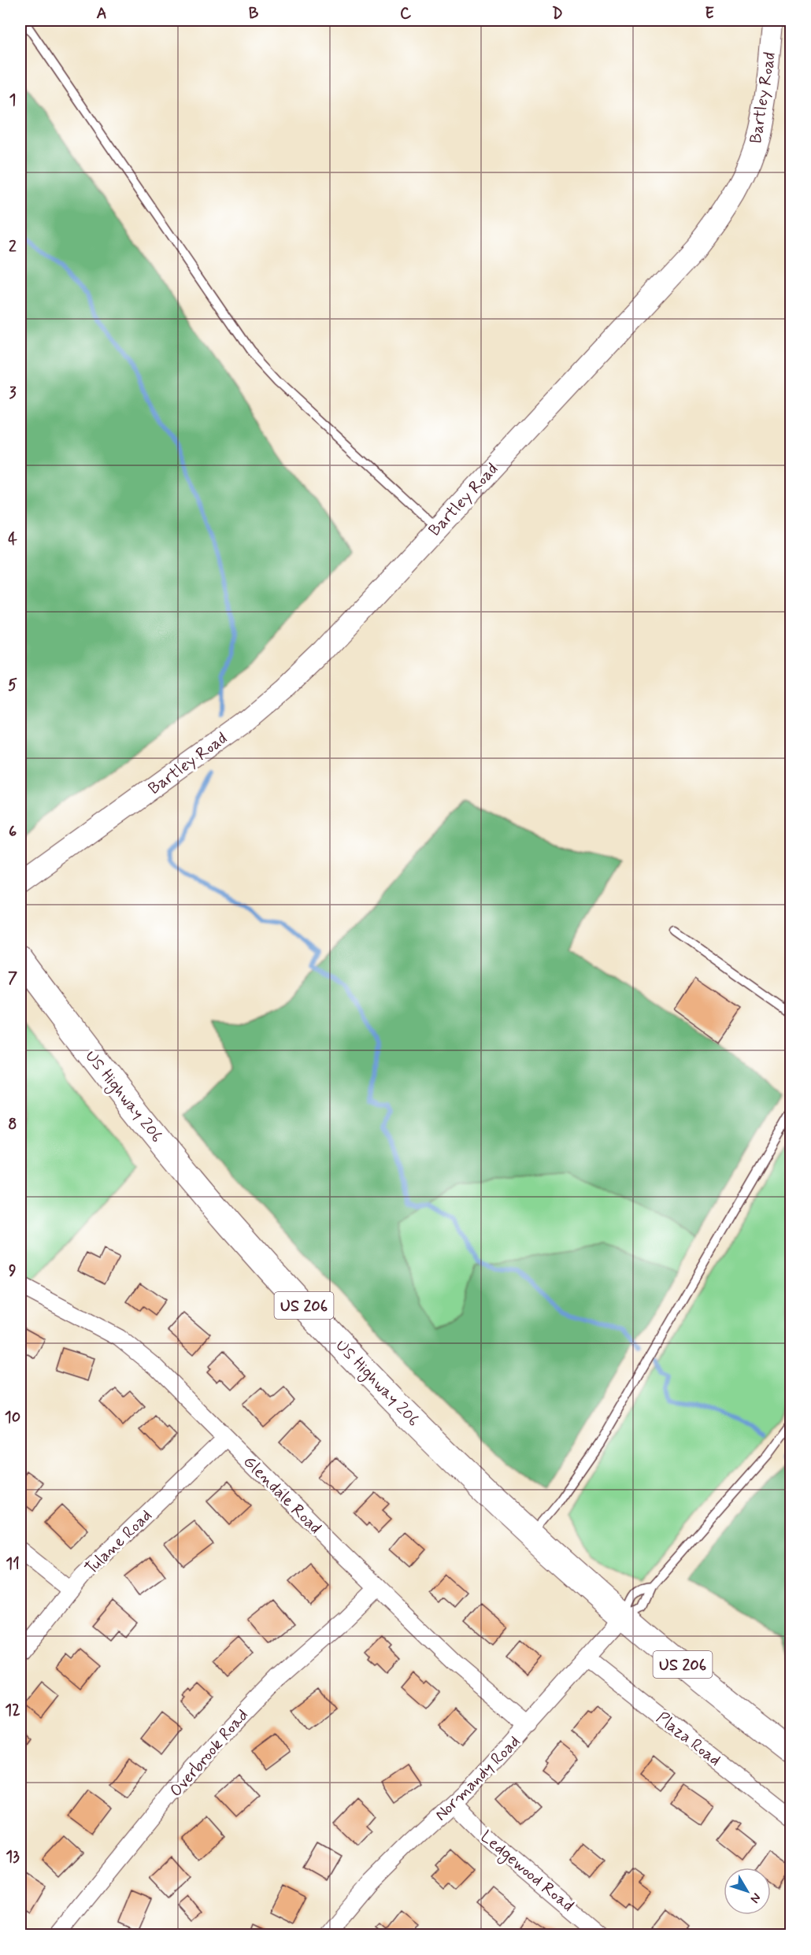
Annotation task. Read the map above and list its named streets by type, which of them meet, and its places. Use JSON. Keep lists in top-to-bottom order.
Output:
{
  "streets": {
    "highway": ["US Highway 206", "US 206"],
    "street": [
      "Bartley Road",
      "Glendale Road",
      "Tulane Road",
      "Plaza Road",
      "Overbrook Road",
      "Normandy Road",
      "Ledgewood Road"
    ]
  },
  "crossings": [
    ["US Highway 206", "Normandy Road"],
    ["Glendale Road", "Tulane Road"],
    ["Glendale Road", "Overbrook Road"],
    ["Glendale Road", "Normandy Road"],
    ["Plaza Road", "Normandy Road"],
    ["Normandy Road", "Ledgewood Road"]
  ],
  "north": "bottom right",
  "grid": {
    "columns": [
      "A",
      "B",
      "C",
      "D",
      "E"
    ],
    "rows": [
      "1",
      "2",
      "3",
      "4",
      "5",
      "6",
      "7",
      "8",
      "9",
      "10",
      "11",
      "12",
      "13"
    ]
  }
}
